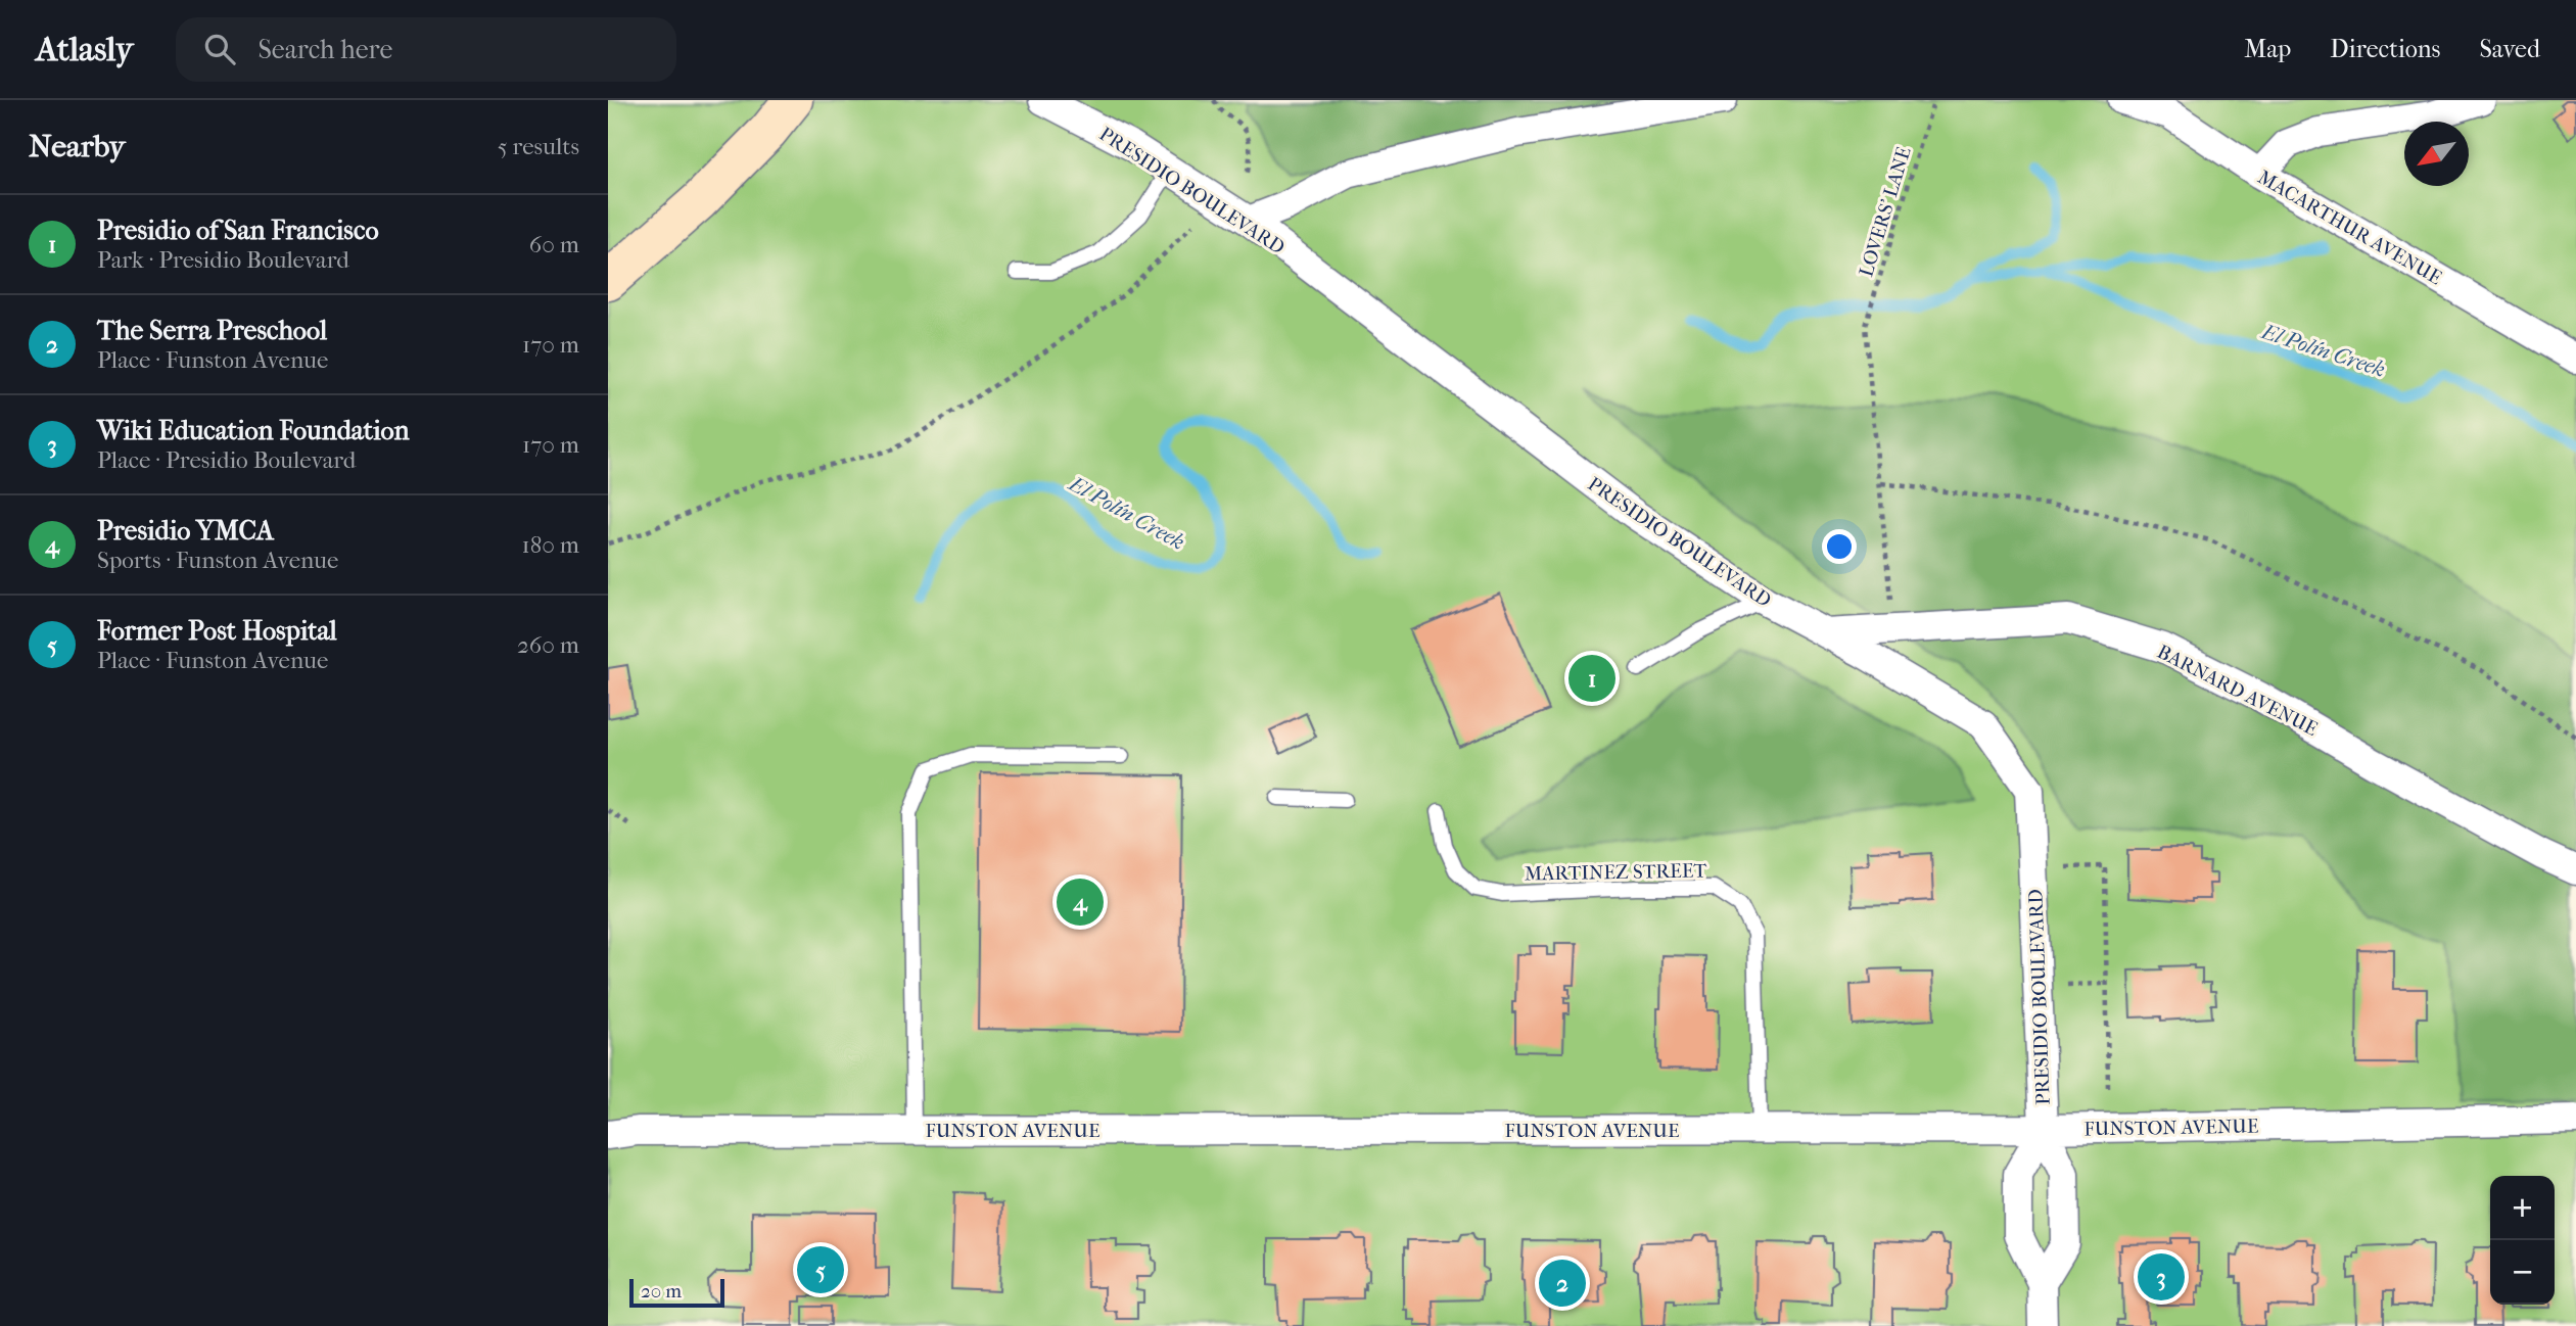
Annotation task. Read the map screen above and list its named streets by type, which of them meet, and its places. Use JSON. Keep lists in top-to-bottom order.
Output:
{
  "streets": {
    "street": [
      "PRESIDIO BOULEVARD",
      "MACARTHUR AVENUE",
      "BARNARD AVENUE",
      "FUNSTON AVENUE"
    ],
    "lane": ["MARTINEZ STREET"],
    "path": ["LOVERS' LANE"]
  },
  "crossings": [
    ["PRESIDIO BOULEVARD", "BARNARD AVENUE"],
    ["PRESIDIO BOULEVARD", "FUNSTON AVENUE"],
    ["MARTINEZ STREET", "FUNSTON AVENUE"]
  ],
  "water": ["El Polín Creek"],
  "scale_bar": "20 m",
  "north": "bottom left",
  "page": {
    "header": "Atlasly",
    "search": "Search here",
    "nav": ["Map", "Directions", "Saved"],
    "heading": ["Nearby", "5 results"],
    "list": [
      {
        "mark": "1",
        "name": "Presidio of San Francisco",
        "note": "Park · Presidio Boulevard",
        "value": "60 m"
      },
      {
        "mark": "2",
        "name": "The Serra Preschool",
        "note": "Place · Funston Avenue",
        "value": "170 m"
      },
      {
        "mark": "3",
        "name": "Wiki Education Foundation",
        "note": "Place · Presidio Boulevard",
        "value": "170 m"
      },
      {
        "mark": "4",
        "name": "Presidio YMCA",
        "note": "Sports · Funston Avenue",
        "value": "180 m"
      },
      {
        "mark": "5",
        "name": "Former Post Hospital",
        "note": "Place · Funston Avenue",
        "value": "260 m"
      }
    ],
    "pins": [
      "1",
      "4",
      "5",
      "3",
      "2"
    ],
    "map_buttons": ["+", "−"],
    "scale": "20 m"
  }
}
